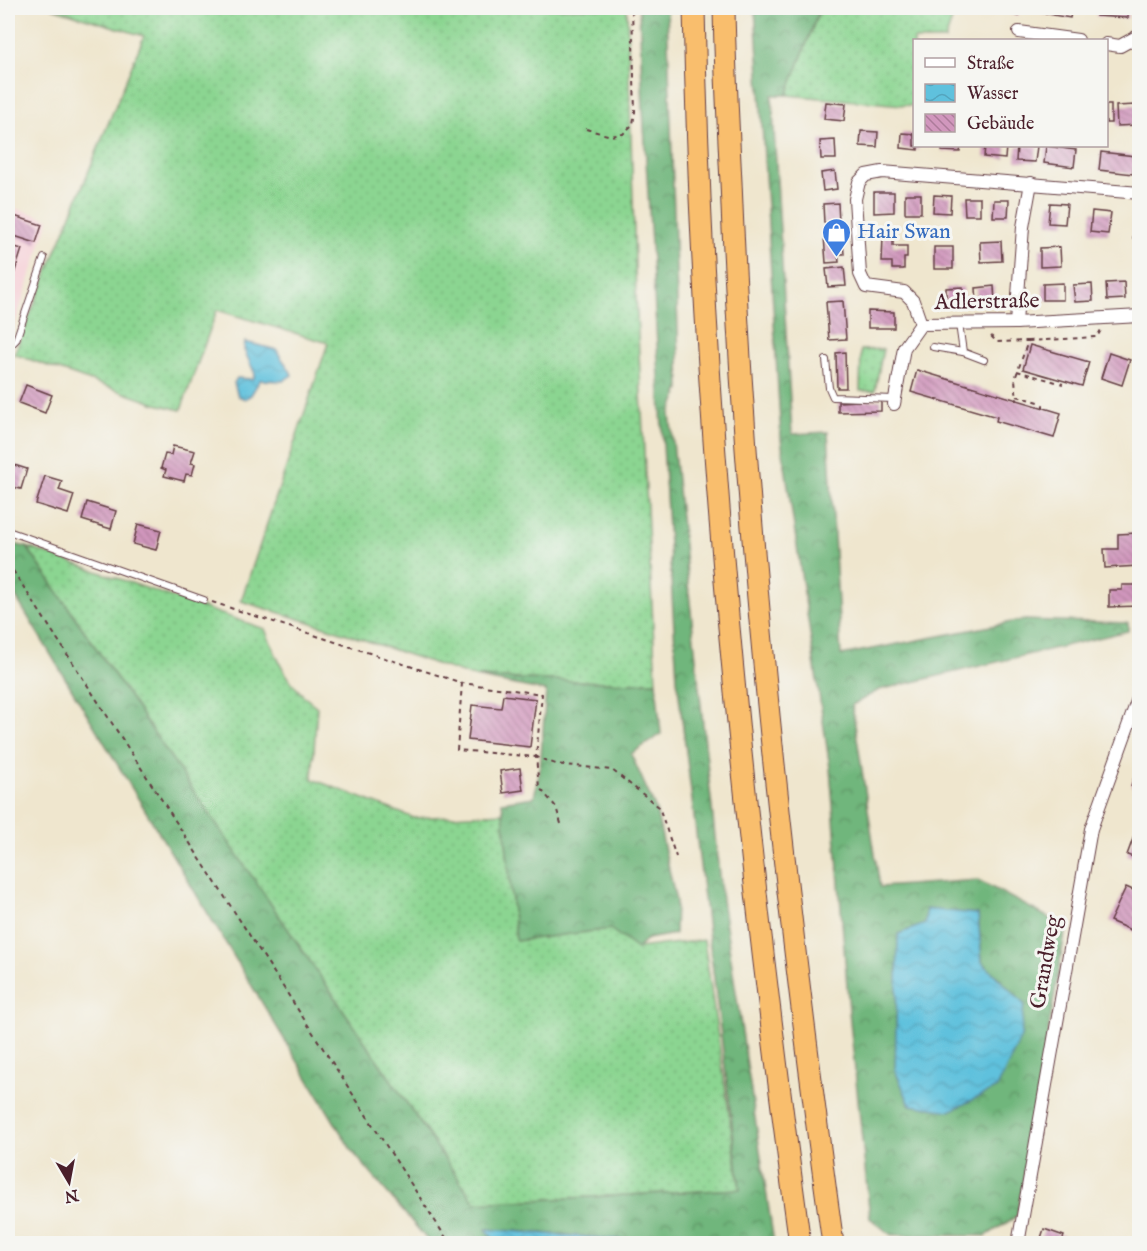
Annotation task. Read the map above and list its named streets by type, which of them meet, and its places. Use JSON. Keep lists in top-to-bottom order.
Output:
{
  "streets": {
    "street": ["Adlerstraße", "Grandweg"]
  },
  "places": {
    "shop": ["Hair Swan"]
  },
  "legend": ["Straße", "Wasser", "Gebäude"],
  "north": "bottom"
}
